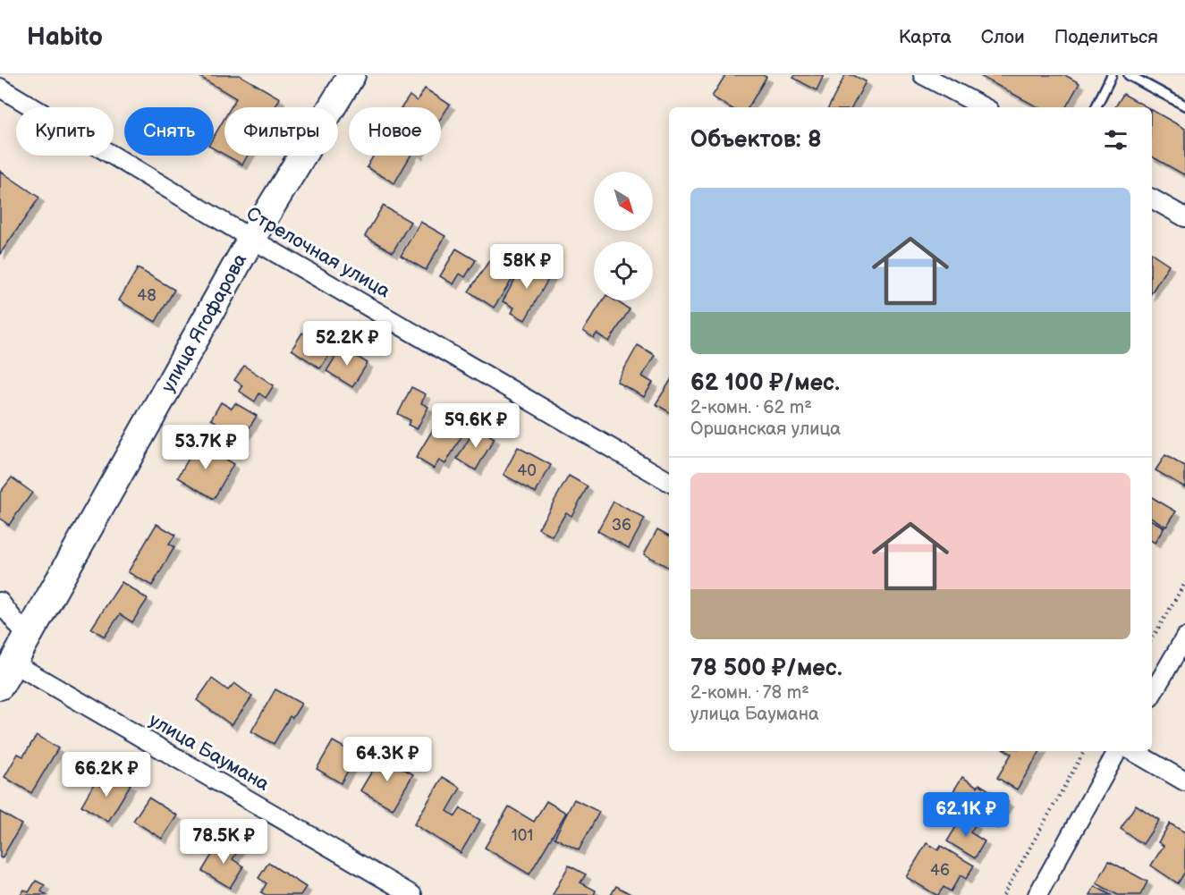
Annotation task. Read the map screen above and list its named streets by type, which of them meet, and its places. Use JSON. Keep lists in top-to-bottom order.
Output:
{
  "streets": {
    "main road": ["улица Ягофарова"],
    "street": ["Стрелочная улица", "улица Баумана"]
  },
  "crossings": [
    ["Стрелочная улица", "улица Ягофарова"],
    ["улица Ягофарова", "улица Баумана"]
  ],
  "house_numbers": [
    "48",
    "40",
    "36",
    "101",
    "46"
  ],
  "north": "bottom right",
  "page": {
    "header": "Habito",
    "nav": ["Карта", "Слои", "Поделиться"],
    "chip": [
      "Купить",
      "Снять",
      "Фильтры",
      "Новое"
    ],
    "heading": "Объектов: 8",
    "list": [
      {
        "name": "62 100 ₽/мес.",
        "note": "2-комн. · 62 m² · Оршанская улица"
      },
      {
        "name": "78 500 ₽/мес.",
        "note": "2-комн. · 78 m² · улица Баумана"
      }
    ],
    "price": [
      "58K ₽",
      "52.2K ₽",
      "59.6K ₽",
      "53.7K ₽",
      "64.3K ₽",
      "66.2K ₽",
      "62.1K ₽",
      "78.5K ₽"
    ]
  }
}
